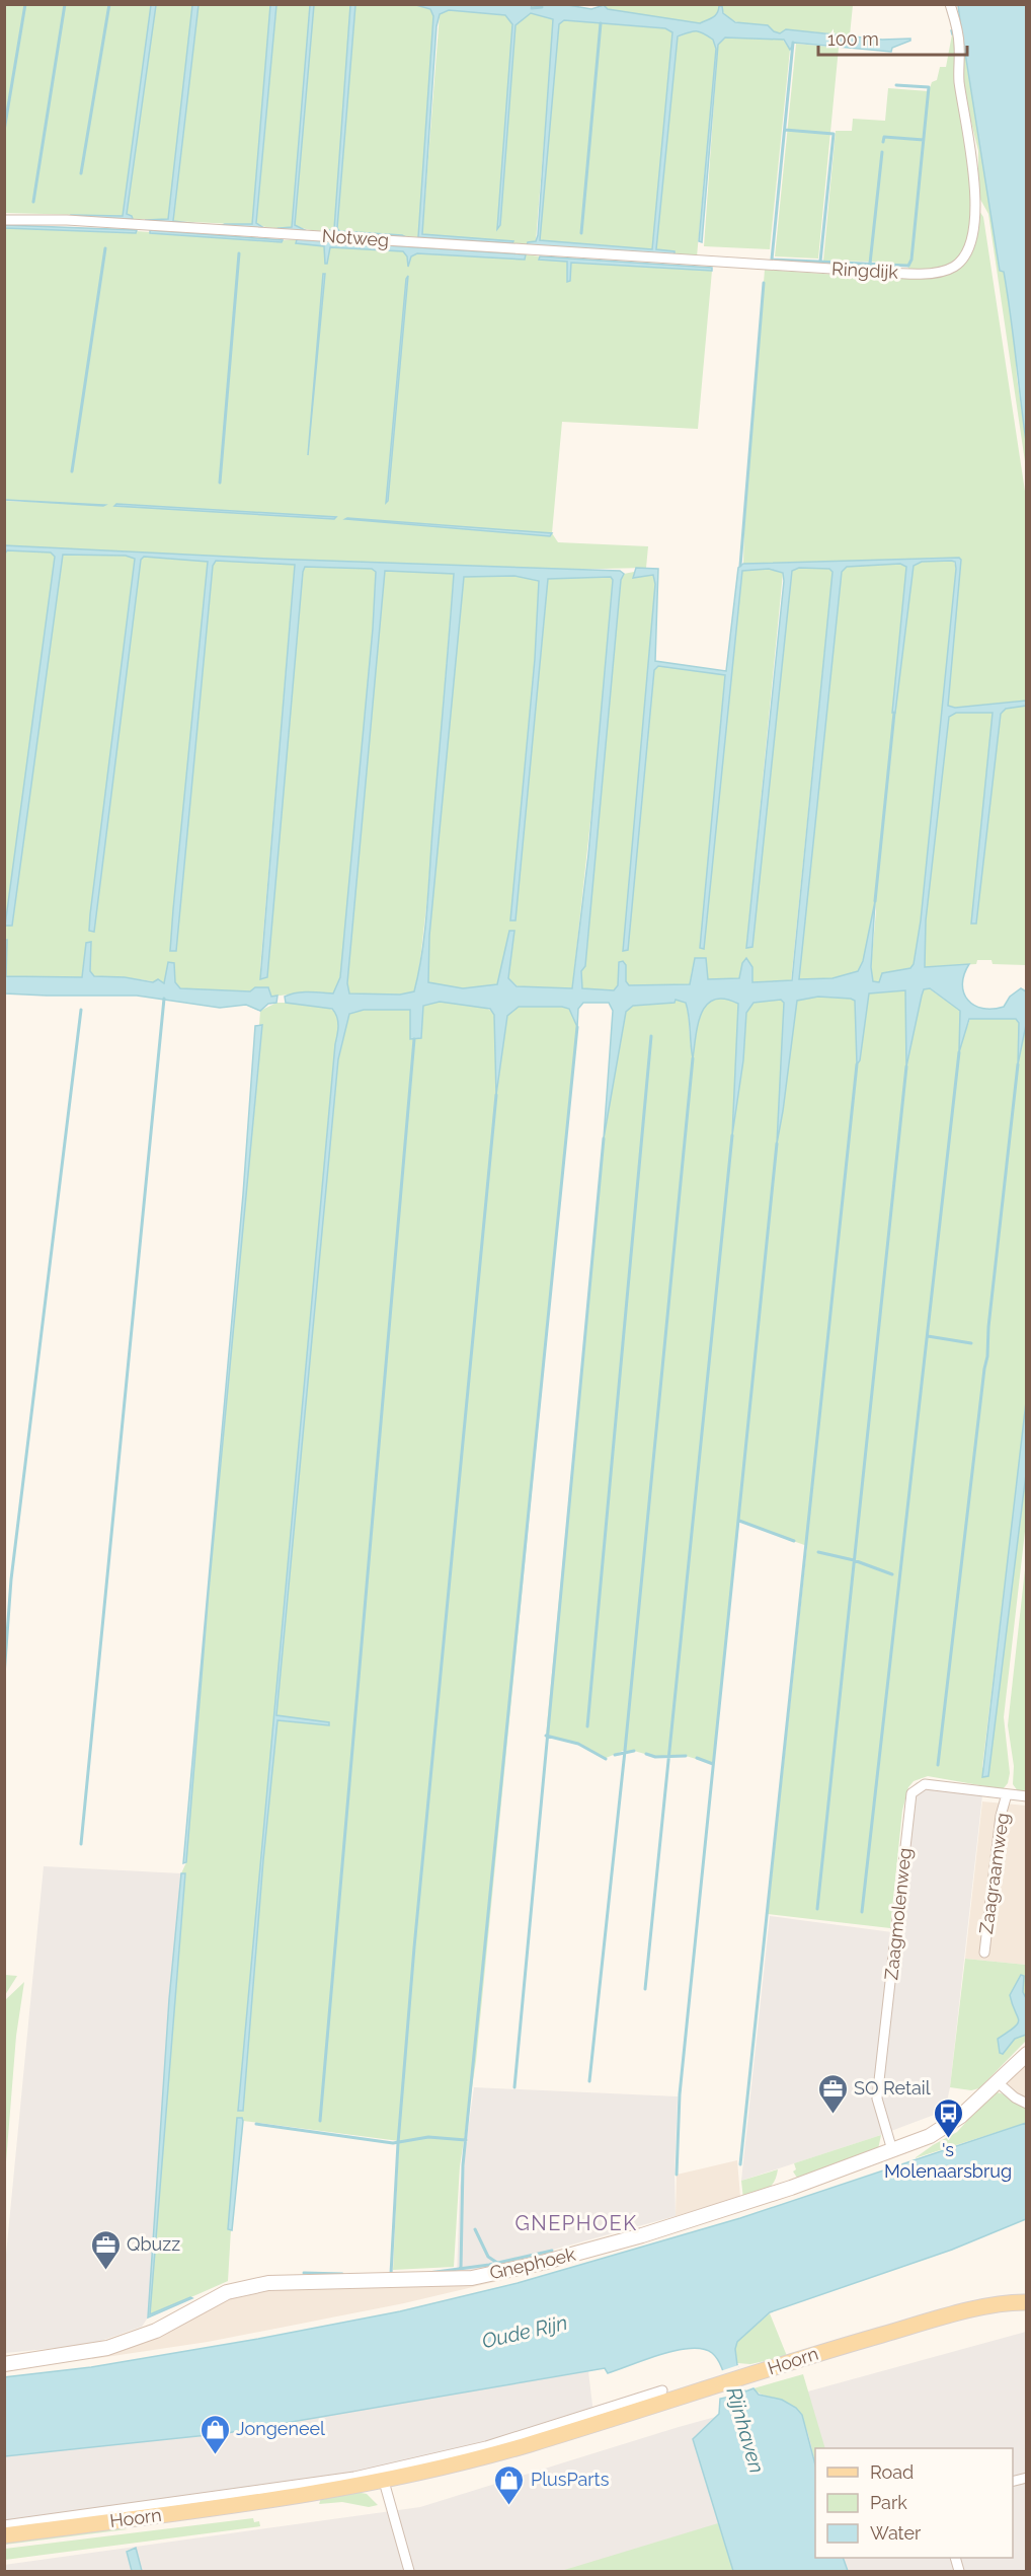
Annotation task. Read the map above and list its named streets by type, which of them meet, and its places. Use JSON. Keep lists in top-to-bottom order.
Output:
{
  "streets": {
    "main road": ["Hoorn"],
    "street": [
      "Notweg",
      "Ringdijk",
      "Zaagraamweg",
      "Zaagmolenweg",
      "Gnephoek"
    ]
  },
  "crossings": [
    ["Notweg", "Ringdijk"],
    ["Zaagraamweg", "Zaagmolenweg"],
    ["Zaagmolenweg", "Gnephoek"]
  ],
  "districts": ["GNEPHOEK"],
  "water": ["Oude Rijn", "Rijnhaven"],
  "places": {
    "office": ["SO Retail", "Qbuzz"],
    "bus stop": ["'s Molenaarsbrug"],
    "shop": ["Jongeneel", "PlusParts"]
  },
  "legend": ["Road", "Park", "Water"],
  "scale_bar": "100 m"
}
